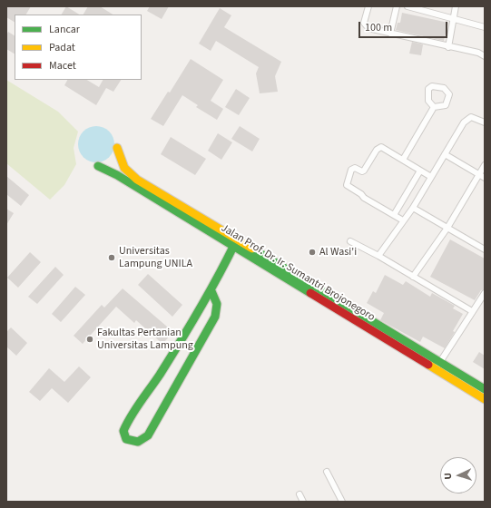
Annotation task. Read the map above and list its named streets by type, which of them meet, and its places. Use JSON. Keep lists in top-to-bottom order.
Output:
{
  "streets": {
    "street": ["Jalan Prof. Dr. Ir. Sumantri Brojonegoro"]
  },
  "places": ["Al Wasi'i", "Universitas Lampung UNILA", "Fakultas Pertanian Universitas Lampung"],
  "legend": ["Lancar", "Padat", "Macet"],
  "scale_bar": "100 m",
  "north": "left"
}
